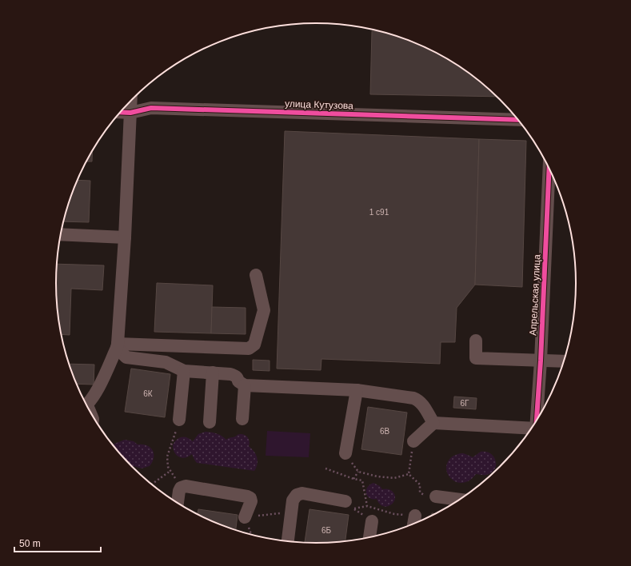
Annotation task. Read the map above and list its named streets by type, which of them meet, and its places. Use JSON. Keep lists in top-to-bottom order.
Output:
{
  "streets": {
    "street": ["улица Кутузова", "Апрельская улица"]
  },
  "house_numbers": [
    "1 с91",
    "6К",
    "6Г",
    "6В",
    "6Б"
  ],
  "scale_bar": "50 m"
}
